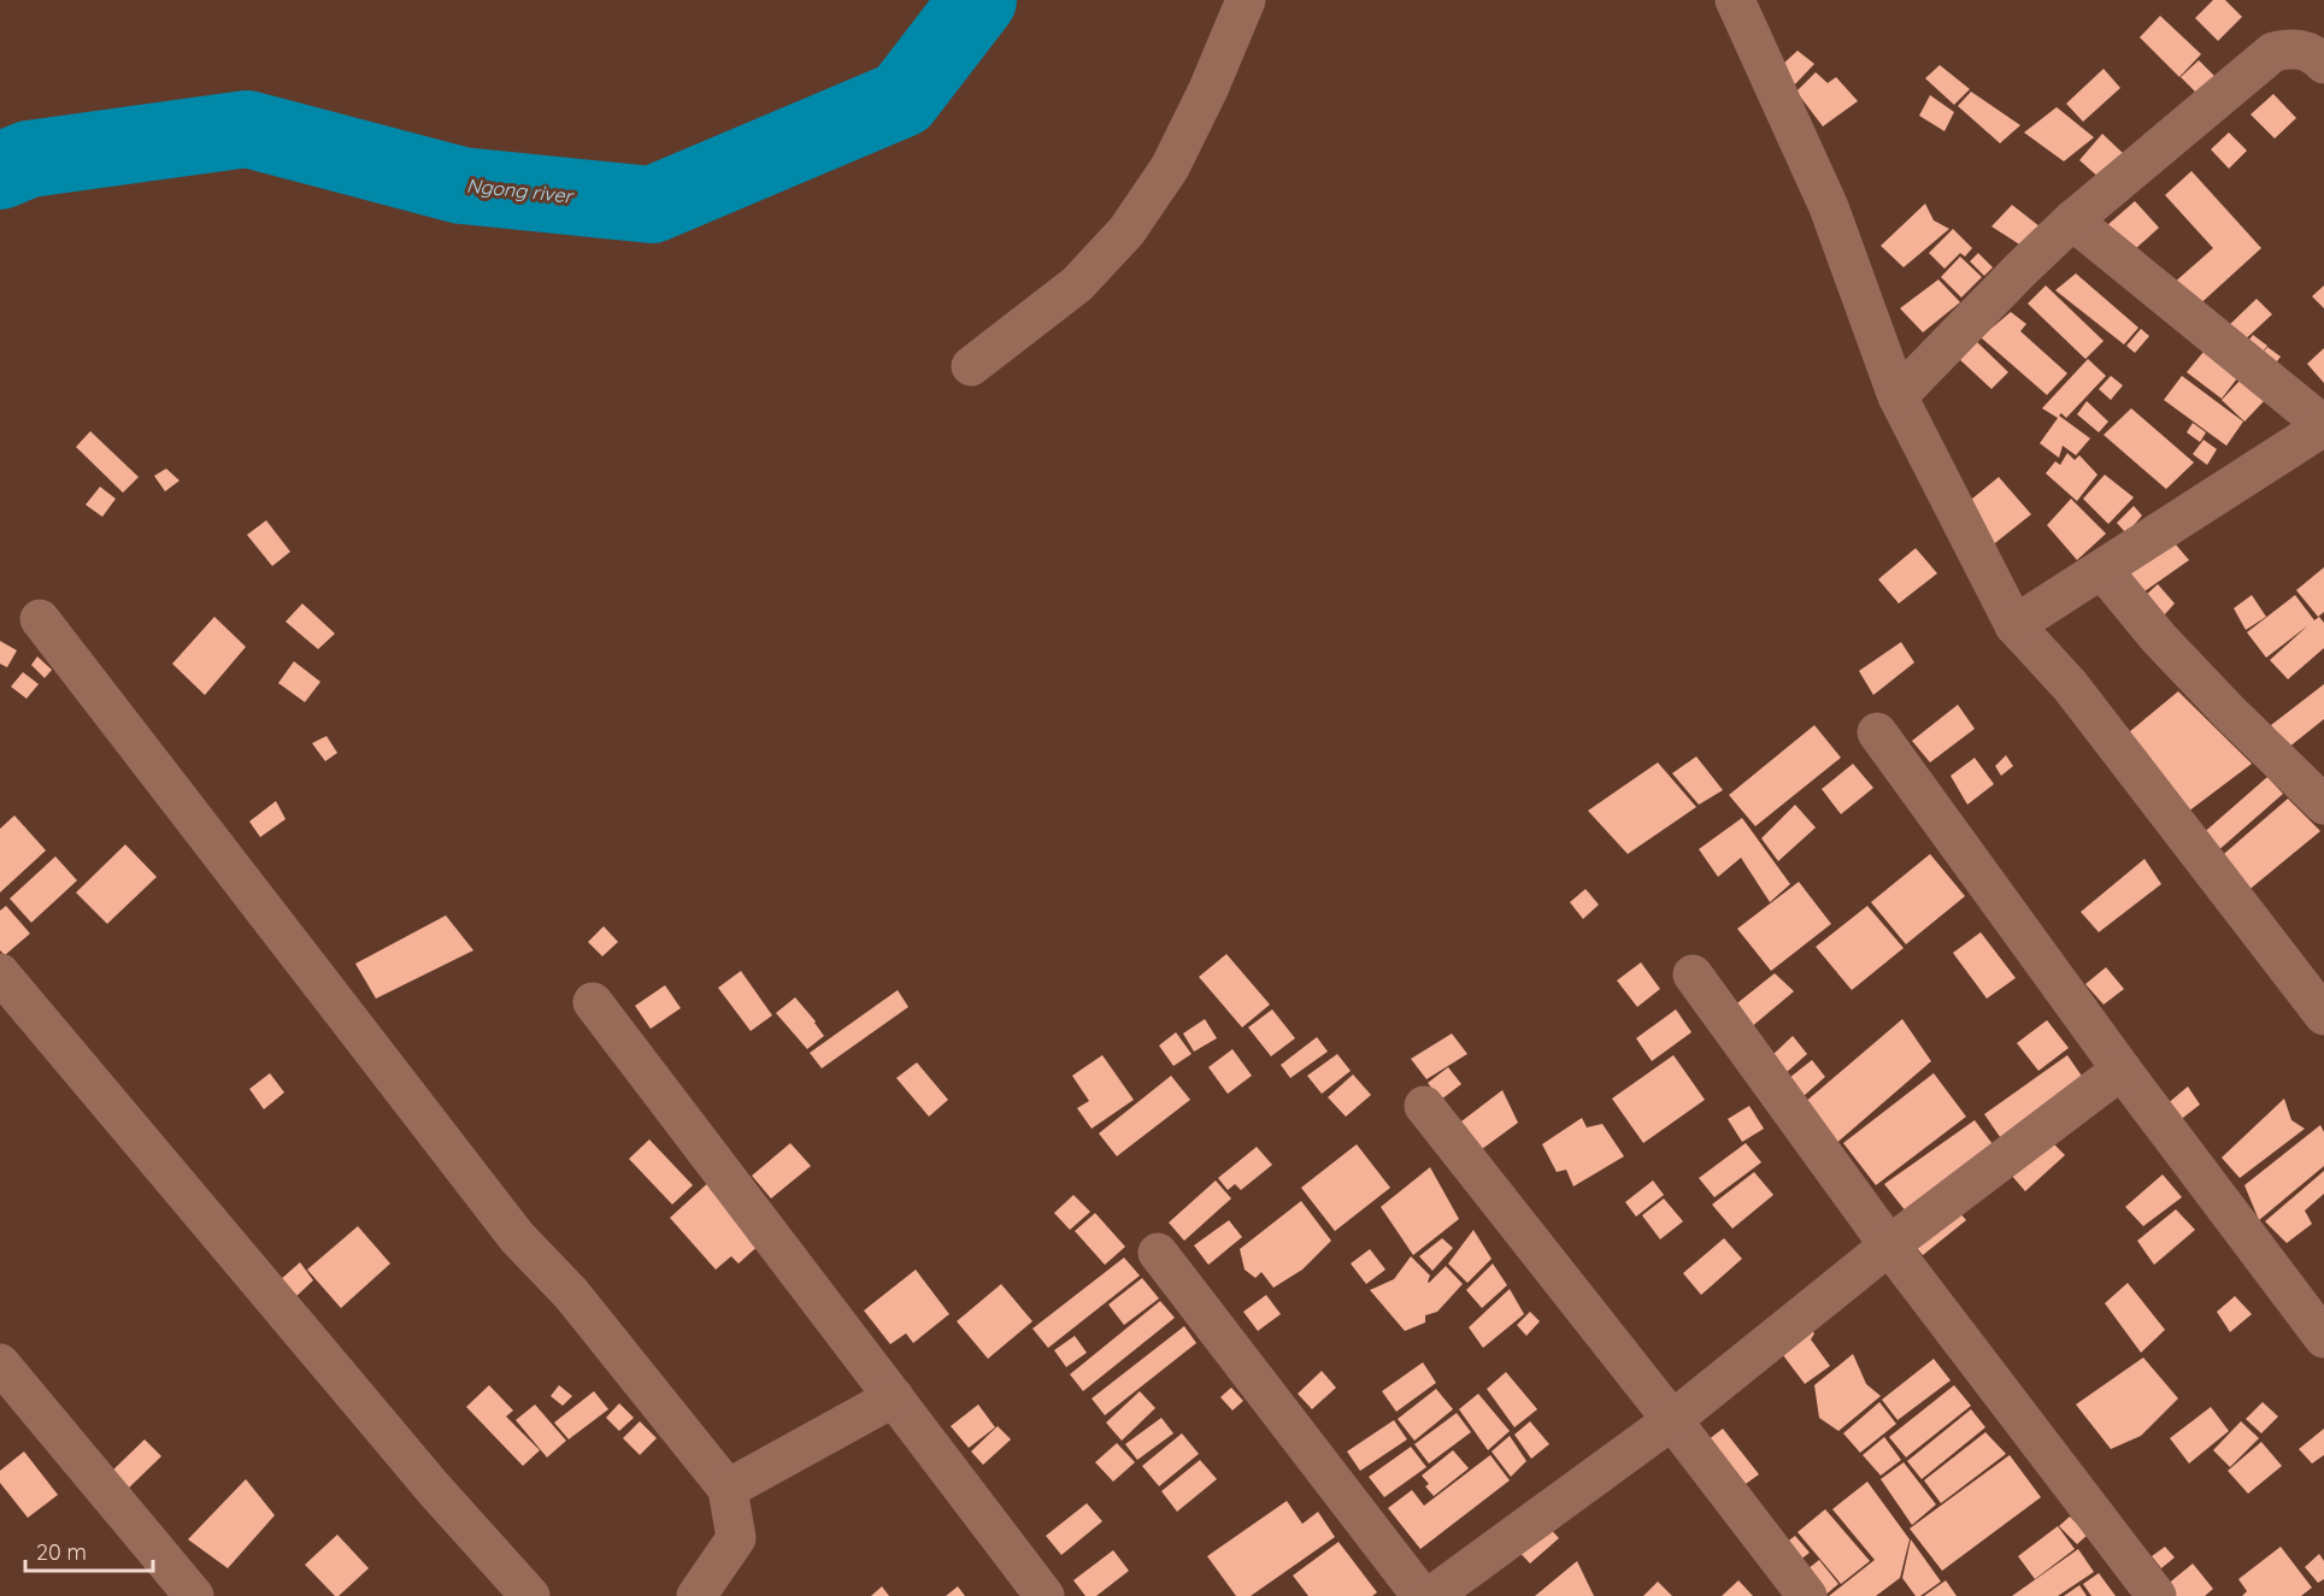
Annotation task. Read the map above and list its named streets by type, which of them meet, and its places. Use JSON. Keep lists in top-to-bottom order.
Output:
{
  "water": ["Ngong river"],
  "scale_bar": "20 m"
}
